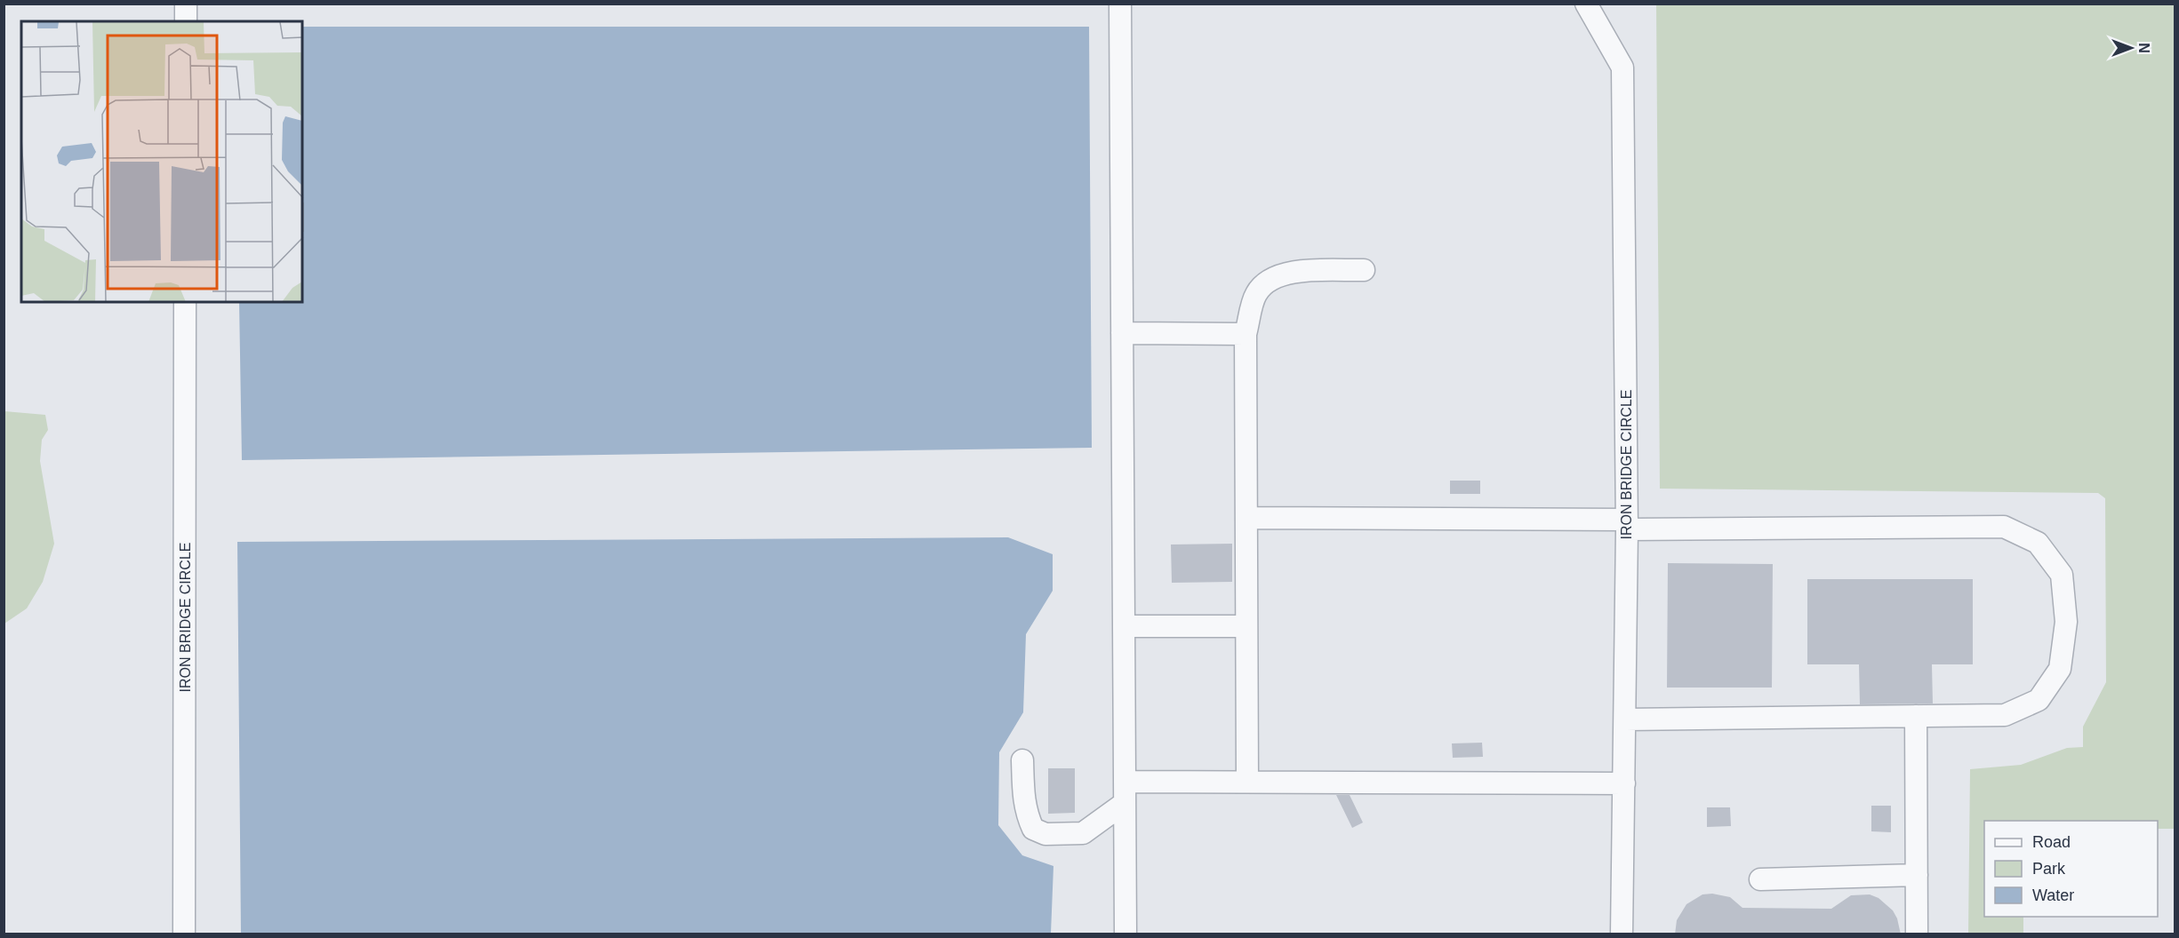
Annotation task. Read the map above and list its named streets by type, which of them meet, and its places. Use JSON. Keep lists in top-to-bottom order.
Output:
{
  "streets": {
    "street": ["IRON BRIDGE CIRCLE"]
  },
  "legend": ["Road", "Park", "Water"],
  "north": "right"
}
